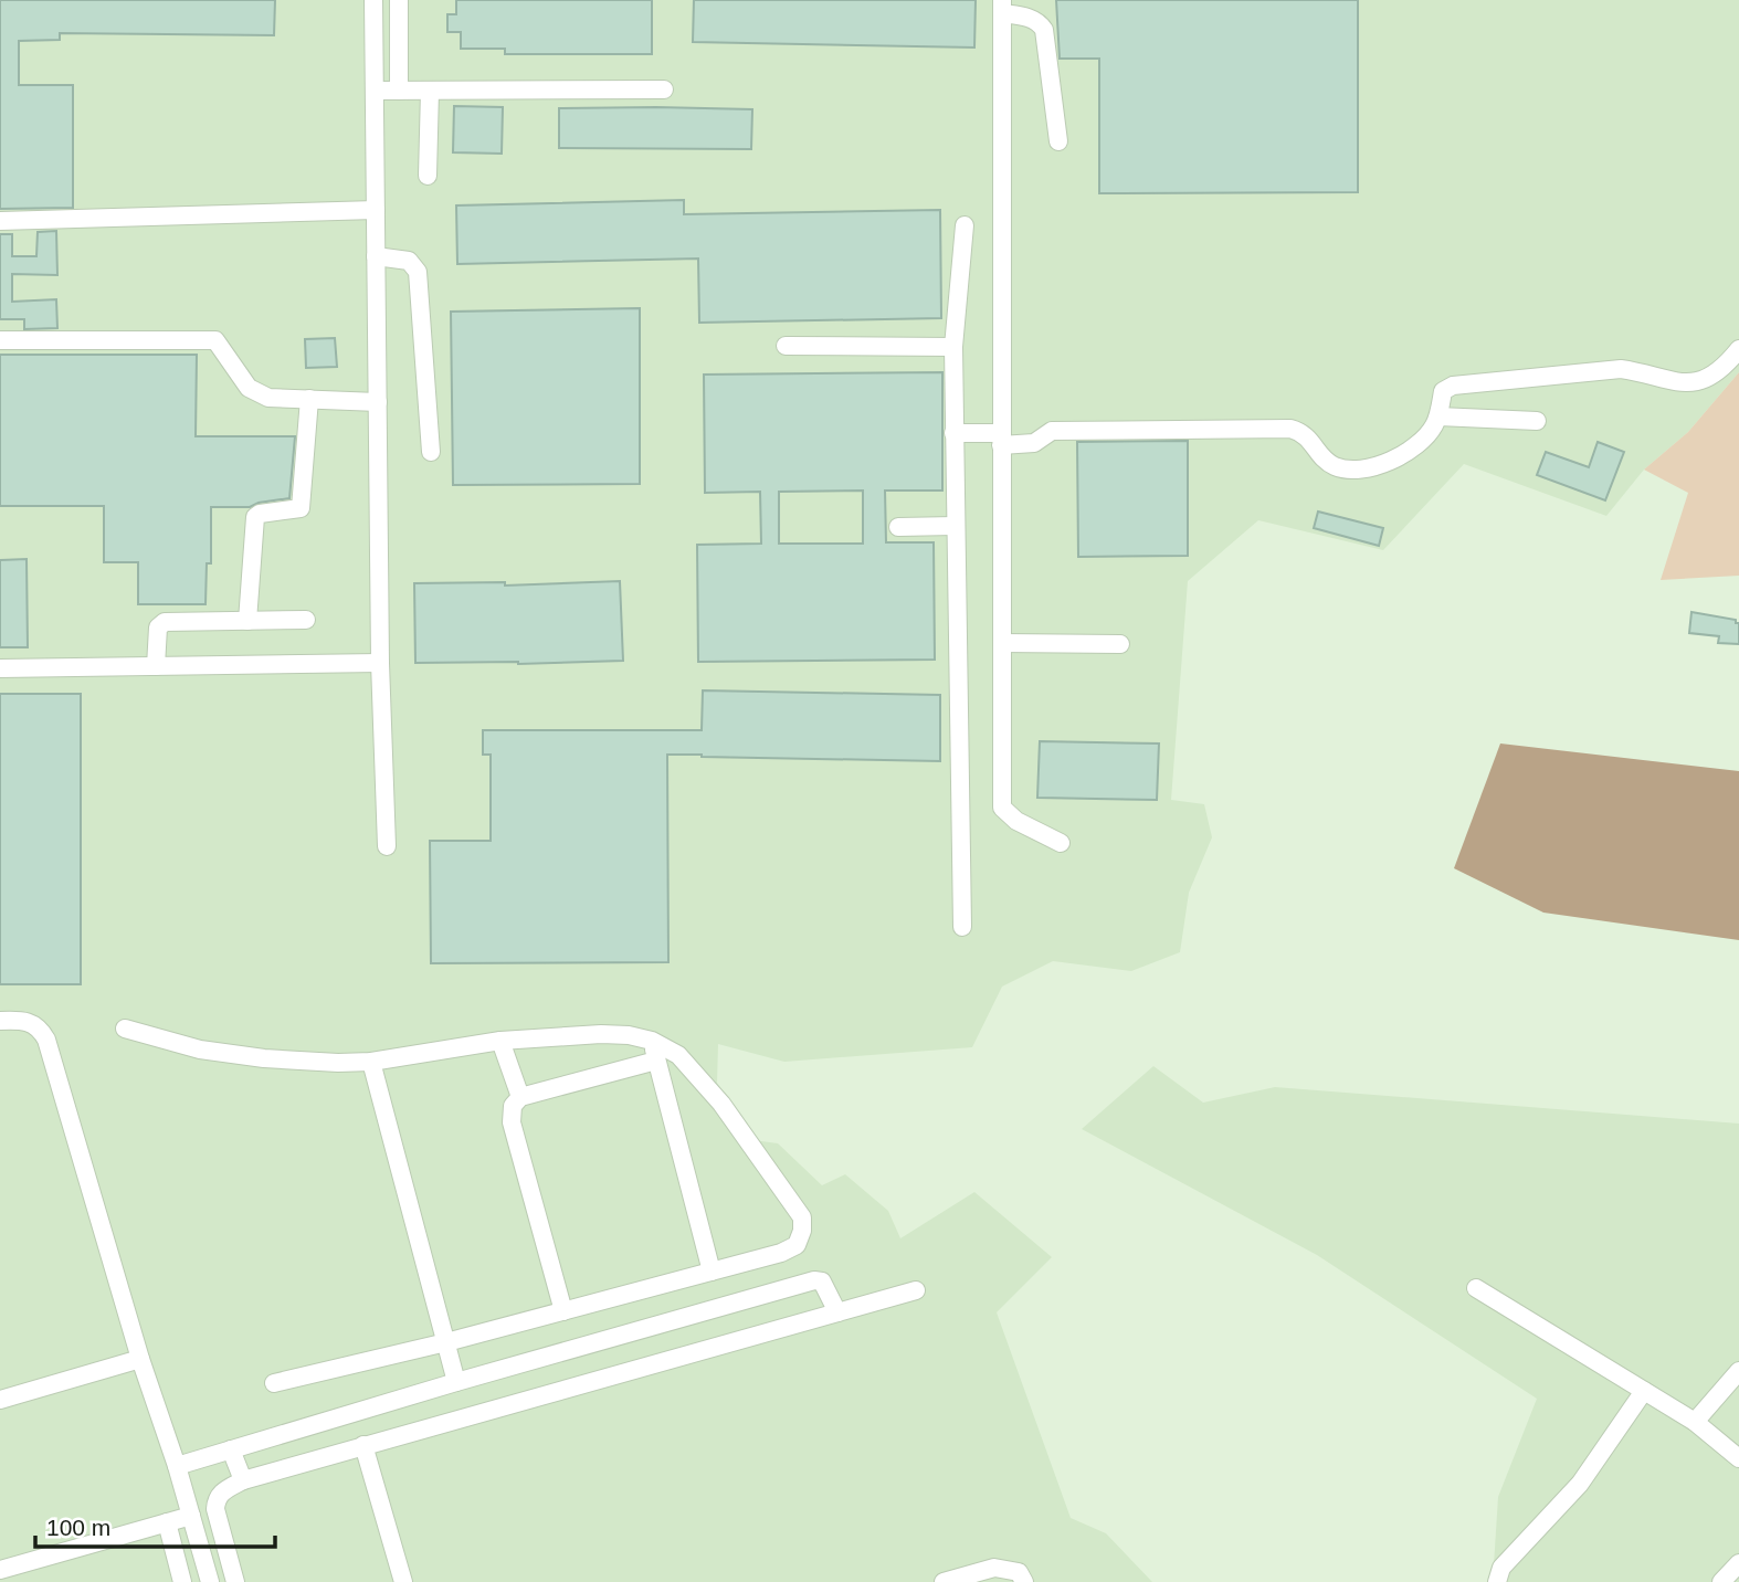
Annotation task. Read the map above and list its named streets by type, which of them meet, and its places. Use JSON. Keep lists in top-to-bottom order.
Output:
{
  "scale_bar": "100 m"
}
